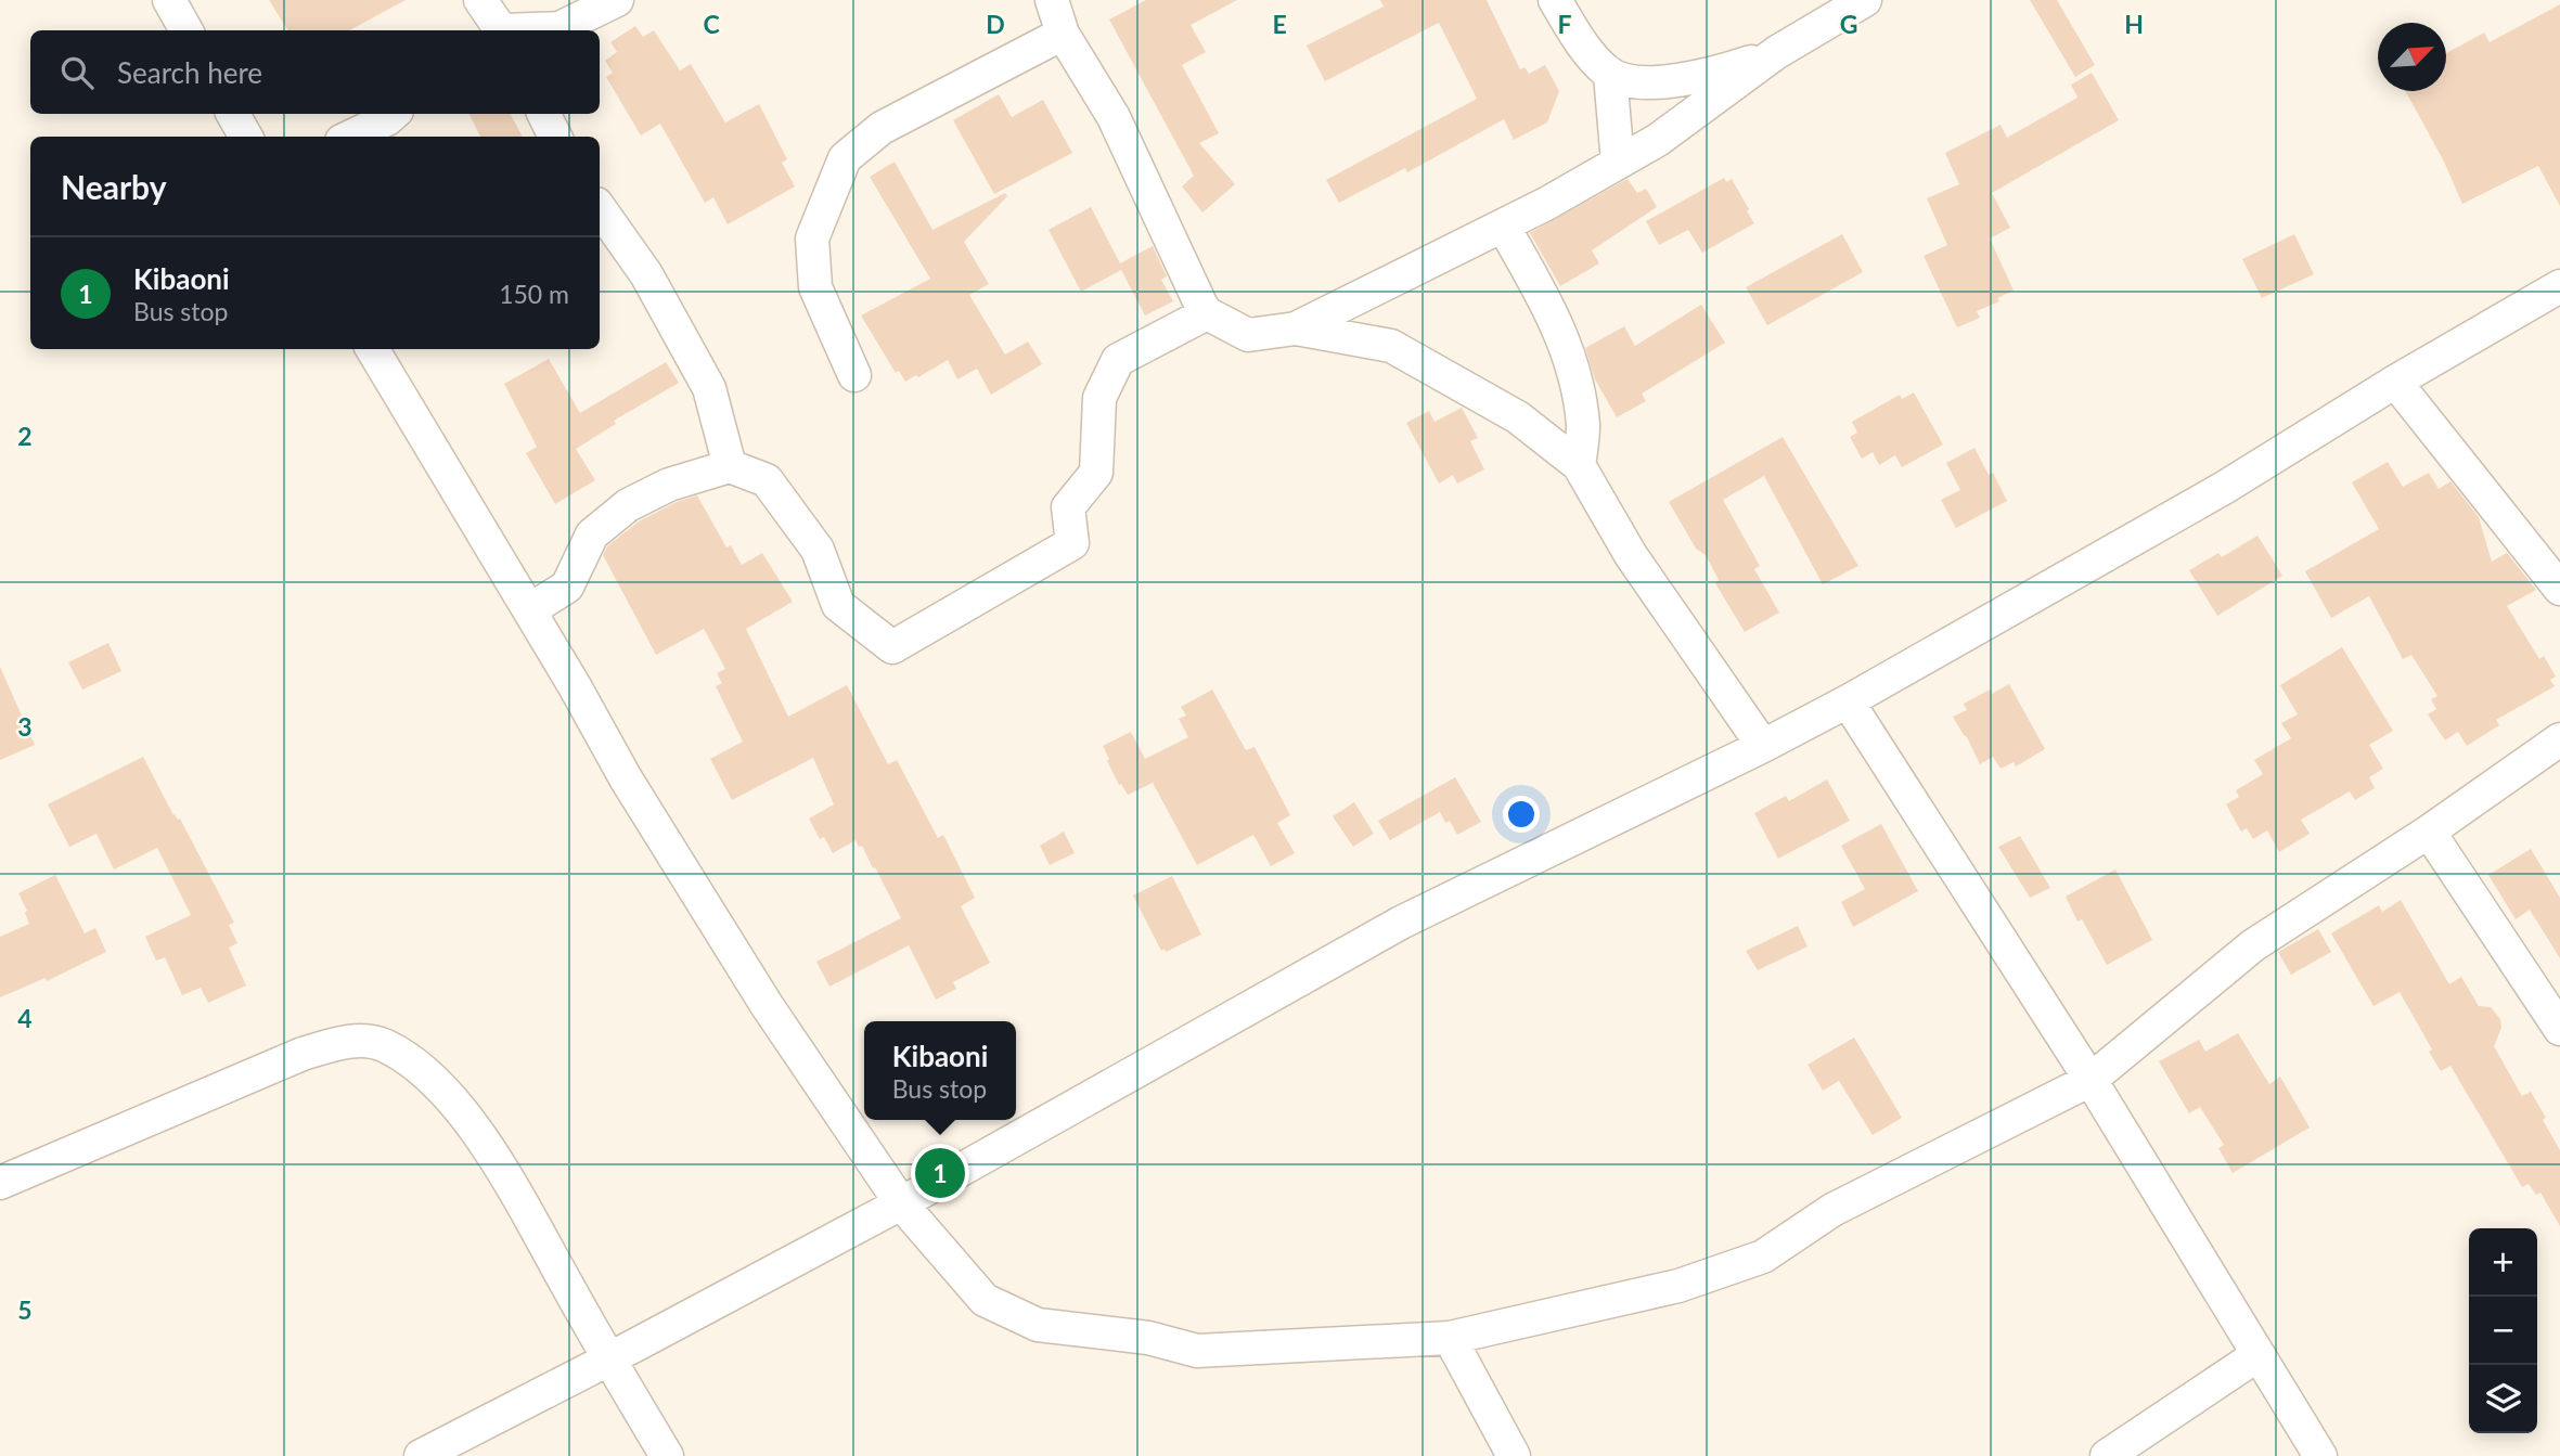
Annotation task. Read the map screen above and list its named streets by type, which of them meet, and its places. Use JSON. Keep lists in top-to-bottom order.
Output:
{
  "north": "top right",
  "page": {
    "search": "Search here",
    "heading": "Nearby",
    "list": [
      {
        "mark": "1",
        "name": "Kibaoni",
        "note": "Bus stop",
        "value": "150 m"
      }
    ],
    "popup": ["Kibaoni", "Bus stop"],
    "pins": "1",
    "map_buttons": ["+", "−"]
  },
  "grid": {
    "columns": [
      "C",
      "D",
      "E",
      "F",
      "G",
      "H"
    ],
    "rows": [
      "2",
      "3",
      "4",
      "5"
    ]
  }
}
